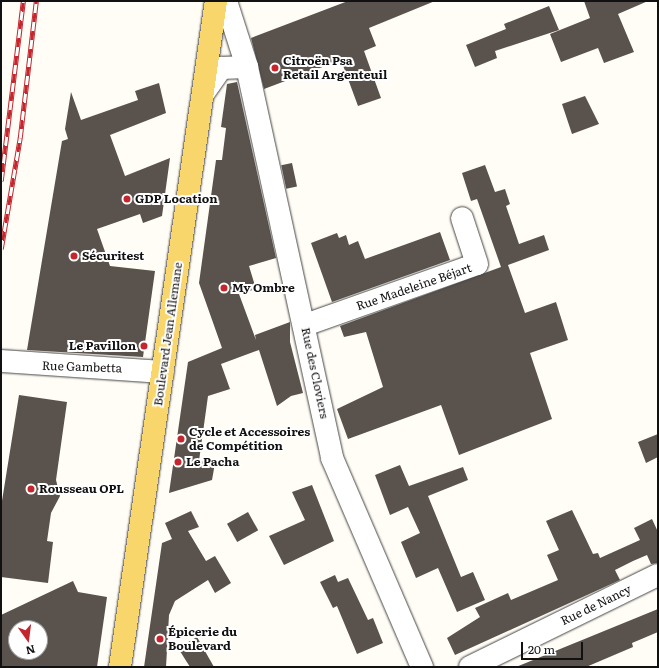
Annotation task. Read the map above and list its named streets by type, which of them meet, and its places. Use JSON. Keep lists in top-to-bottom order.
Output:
{
  "streets": {
    "main road": ["Boulevard Jean Allemane"],
    "street": [
      "Rue Madeleine Béjart",
      "Rue Gambetta",
      "Rue des Cloviers",
      "Rue de Nancy"
    ]
  },
  "crossings": [
    ["Rue Madeleine Béjart", "Rue des Cloviers"],
    ["Boulevard Jean Allemane", "Rue Gambetta"]
  ],
  "places": [
    "Citroën Psa Retail Argenteuil",
    "GDP Location",
    "Sécuritest",
    "My Ombre",
    "Le Pavillon",
    "Cycle et Accessoires de Compétition",
    "Le Pacha",
    "Rousseau OPL",
    "Épicerie du Boulevard"
  ],
  "scale_bar": "20 m",
  "north": "bottom"
}
